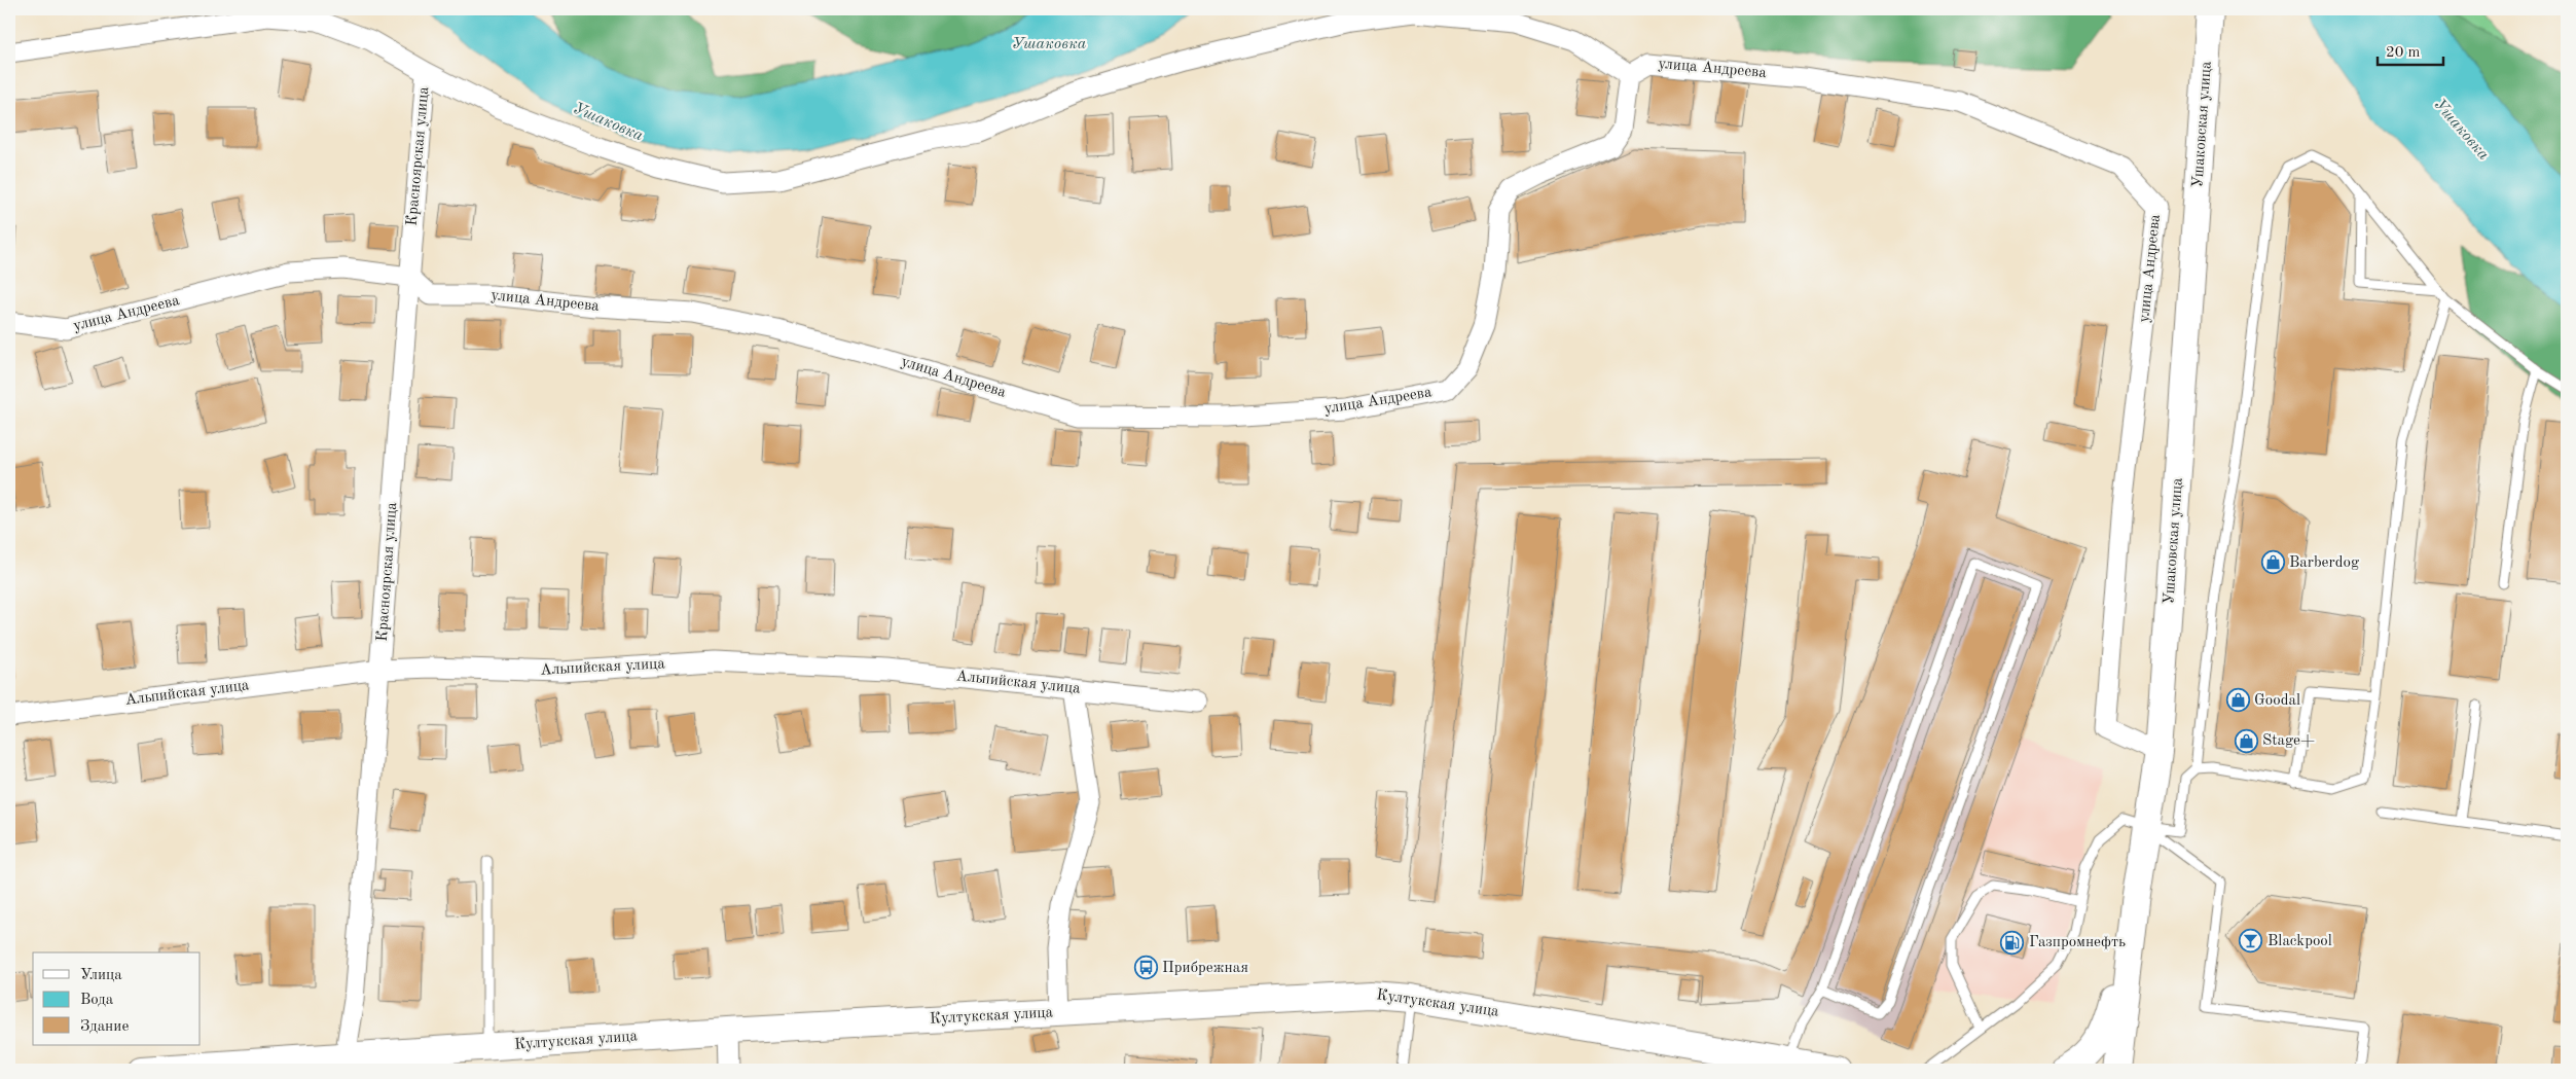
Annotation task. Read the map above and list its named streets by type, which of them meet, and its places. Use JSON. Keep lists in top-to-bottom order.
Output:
{
  "streets": {
    "main road": ["Ушаковская улица", "Култукская улица"],
    "street": ["улица Андреева", "Красноярская улица", "Альпийская улица"]
  },
  "crossings": [
    ["улица Андреева", "Ушаковская улица"],
    ["улица Андреева", "Красноярская улица"],
    ["Красноярская улица", "Альпийская улица"],
    ["Красноярская улица", "Култукская улица"]
  ],
  "water": ["Ушаковка"],
  "places": {
    "shop": ["Barberdog", "Goodal", "Stage+"],
    "bar": ["Blackpool"],
    "fuel station": ["Газпромнефть"],
    "bus stop": ["Прибрежная"]
  },
  "legend": ["Улица", "Вода", "Здание"],
  "scale_bar": "20 m"
}
